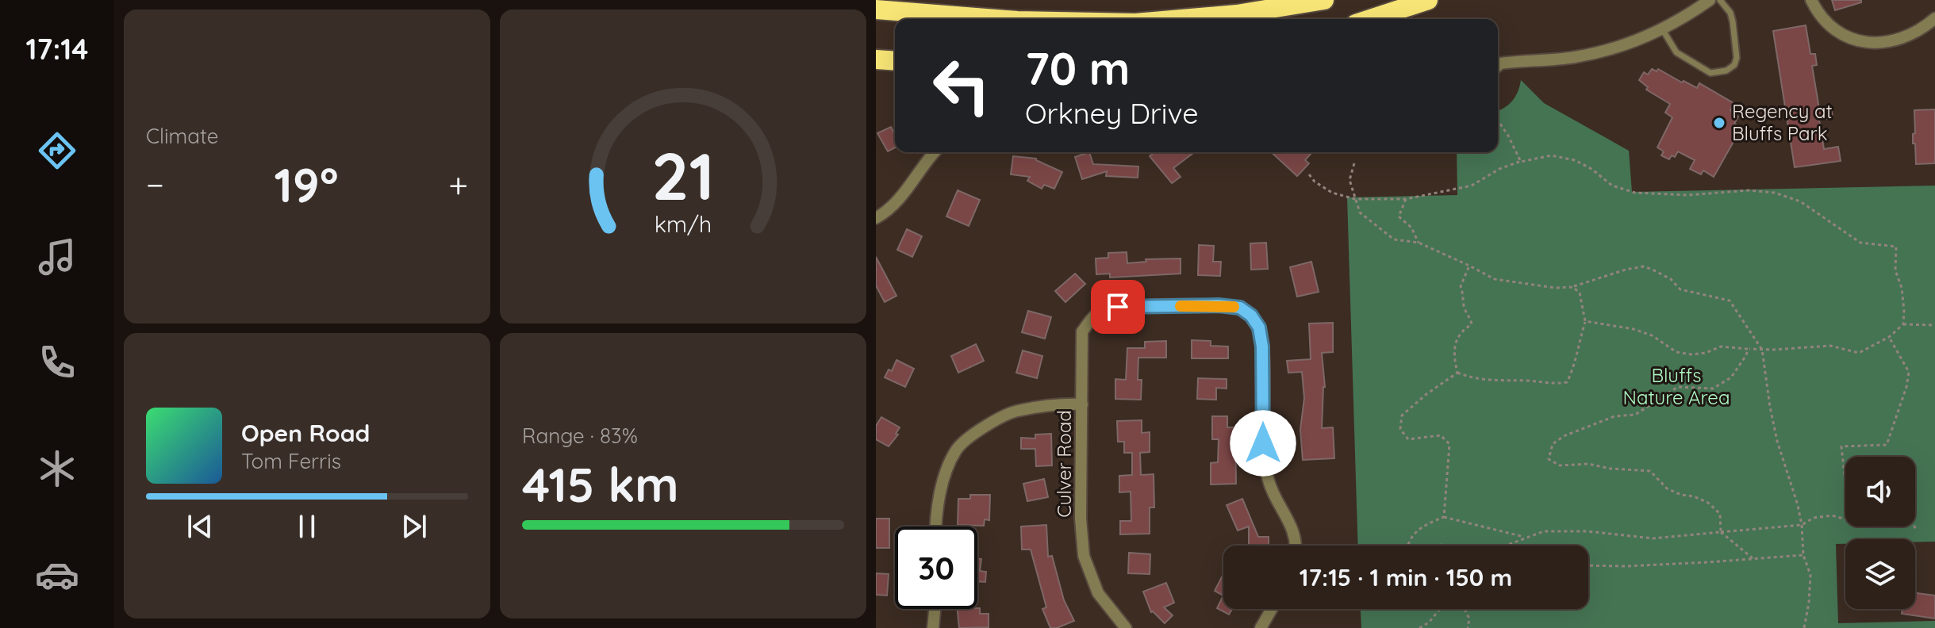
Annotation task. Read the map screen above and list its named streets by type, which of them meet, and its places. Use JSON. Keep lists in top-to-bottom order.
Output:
{
  "streets": {
    "street": ["Culver Road"]
  },
  "parks": ["Bluffs Nature Area"],
  "places": ["Regency at Bluffs Park"],
  "page": {
    "tabs": "17:14",
    "tile": [
      "Climate",
      ["Range · 83%", "415 km"]
    ],
    "turn": ["70 m", "Orkney Drive"],
    "heat": ["−", "19°", "+"],
    "song": ["Open Road", "Tom Ferris"],
    "limit": "30",
    "trip": "17:15 · 1 min · 150 m",
    "gauge": ["21", "km/h"]
  }
}
